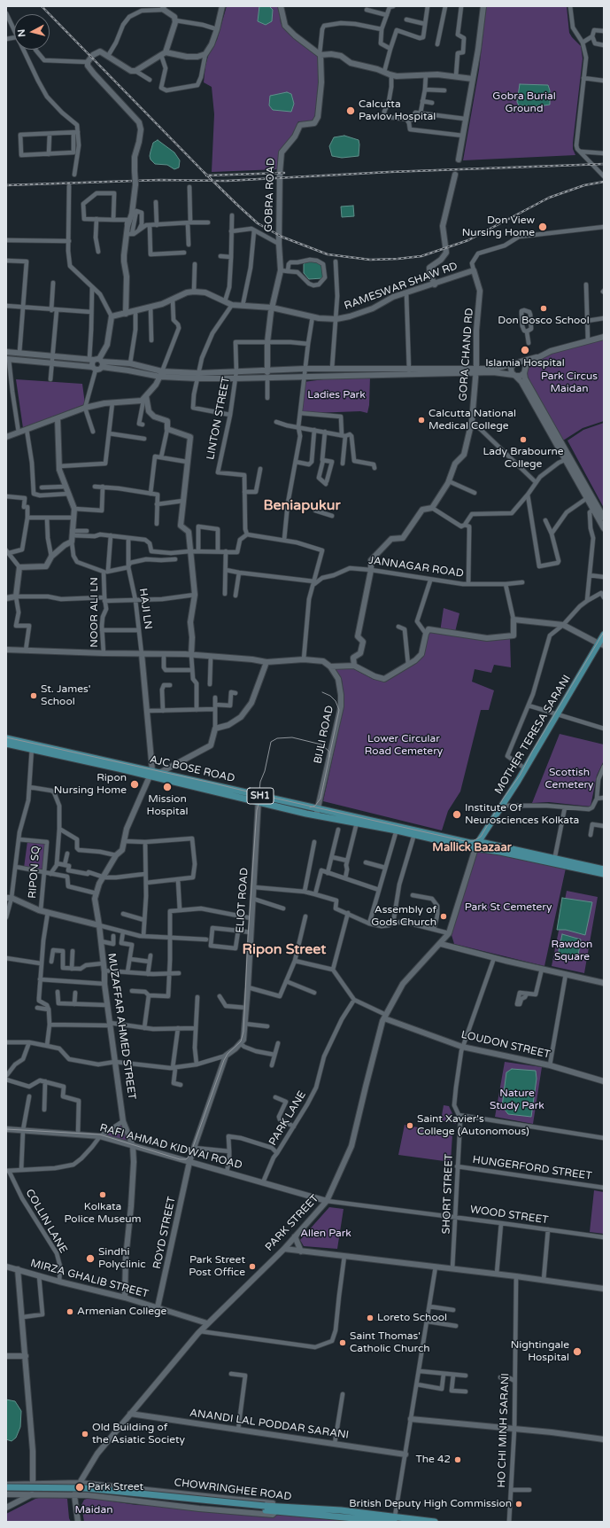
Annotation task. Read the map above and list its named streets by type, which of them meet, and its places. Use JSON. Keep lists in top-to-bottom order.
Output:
{
  "streets": {
    "main road": [
      "MOTHER TERESA SARANI",
      "AJC BOSE ROAD",
      "SH1",
      "CHOWRINGHEE ROAD"
    ],
    "street": [
      "GOBRA ROAD",
      "RAMESWAR SHAW RD",
      "GORA CHAND RD",
      "LINTON STREET",
      "JANNAGAR ROAD",
      "HAJI LN",
      "NOOR ALI LN",
      "BIJLI ROAD",
      "RIPON SQ",
      "ELIOT ROAD",
      "MUZAFFAR AHMED STREET",
      "LOUDON STREET",
      "PARK LANE",
      "RAFI AHMAD KIDWAI ROAD",
      "HUNGERFORD STREET",
      "SHORT STREET",
      "WOOD STREET",
      "COLLIN LANE",
      "PARK STREET",
      "ROYD STREET",
      "MIRZA GHALIB STREET",
      "ANANDI LAL PODDAR SARANI",
      "HO CHI MINH SARANI"
    ]
  },
  "crossings": [
    ["GOBRA ROAD", "RAMESWAR SHAW RD"],
    ["GOBRA ROAD", "LINTON STREET"],
    ["RAMESWAR SHAW RD", "GORA CHAND RD"],
    ["GORA CHAND RD", "JANNAGAR ROAD"],
    ["BIJLI ROAD", "AJC BOSE ROAD"],
    ["MOTHER TERESA SARANI", "AJC BOSE ROAD"],
    ["MOTHER TERESA SARANI", "PARK STREET"],
    ["AJC BOSE ROAD", "ELIOT ROAD"],
    ["AJC BOSE ROAD", "MUZAFFAR AHMED STREET"],
    ["AJC BOSE ROAD", "PARK STREET"],
    ["MUZAFFAR AHMED STREET", "RAFI AHMAD KIDWAI ROAD"],
    ["MUZAFFAR AHMED STREET", "MIRZA GHALIB STREET"],
    ["LOUDON STREET", "SHORT STREET"],
    ["LOUDON STREET", "PARK STREET"],
    ["RAFI AHMAD KIDWAI ROAD", "WOOD STREET"],
    ["RAFI AHMAD KIDWAI ROAD", "PARK STREET"],
    ["RAFI AHMAD KIDWAI ROAD", "ROYD STREET"],
    ["HUNGERFORD STREET", "SHORT STREET"],
    ["SHORT STREET", "WOOD STREET"],
    ["WOOD STREET", "PARK STREET"],
    ["COLLIN LANE", "MIRZA GHALIB STREET"],
    ["PARK STREET", "MIRZA GHALIB STREET"],
    ["PARK STREET", "ANANDI LAL PODDAR SARANI"],
    ["PARK STREET", "CHOWRINGHEE ROAD"],
    ["ROYD STREET", "MIRZA GHALIB STREET"]
  ],
  "districts": ["Beniapukur", "Mallick Bazaar", "Ripon Street"],
  "parks": [
    "Gobra Burial Ground",
    "Park Circus Maidan",
    "Ladies Park",
    "Lower Circular Road Cemetery",
    "Scottish Cemetery",
    "Park St Cemetery",
    "Rawdon Square",
    "Nature Study Park",
    "Allen Park",
    "Maidan"
  ],
  "places": [
    "Calcutta Pavlov Hospital",
    "Don View Nursing Home",
    "Don Bosco School",
    "Islamia Hospital",
    "Calcutta National Medical College",
    "Lady Brabourne College",
    "St. James' School",
    "Ripon Nursing Home",
    "Mission Hospital",
    "Institute Of Neurosciences Kolkata",
    "Assembly of Gods Church",
    "Saint Xavier's College (Autonomous)",
    "Kolkata Police Museum",
    "Sindhi Polyclinic",
    "Park Street Post Office",
    "Armenian College",
    "Loreto School",
    "Saint Thomas' Catholic Church",
    "Nightingale Hospital",
    "Old Building of the Asiatic Society",
    "The 42",
    "Park Street",
    "British Deputy High Commission"
  ],
  "north": "left"
}
